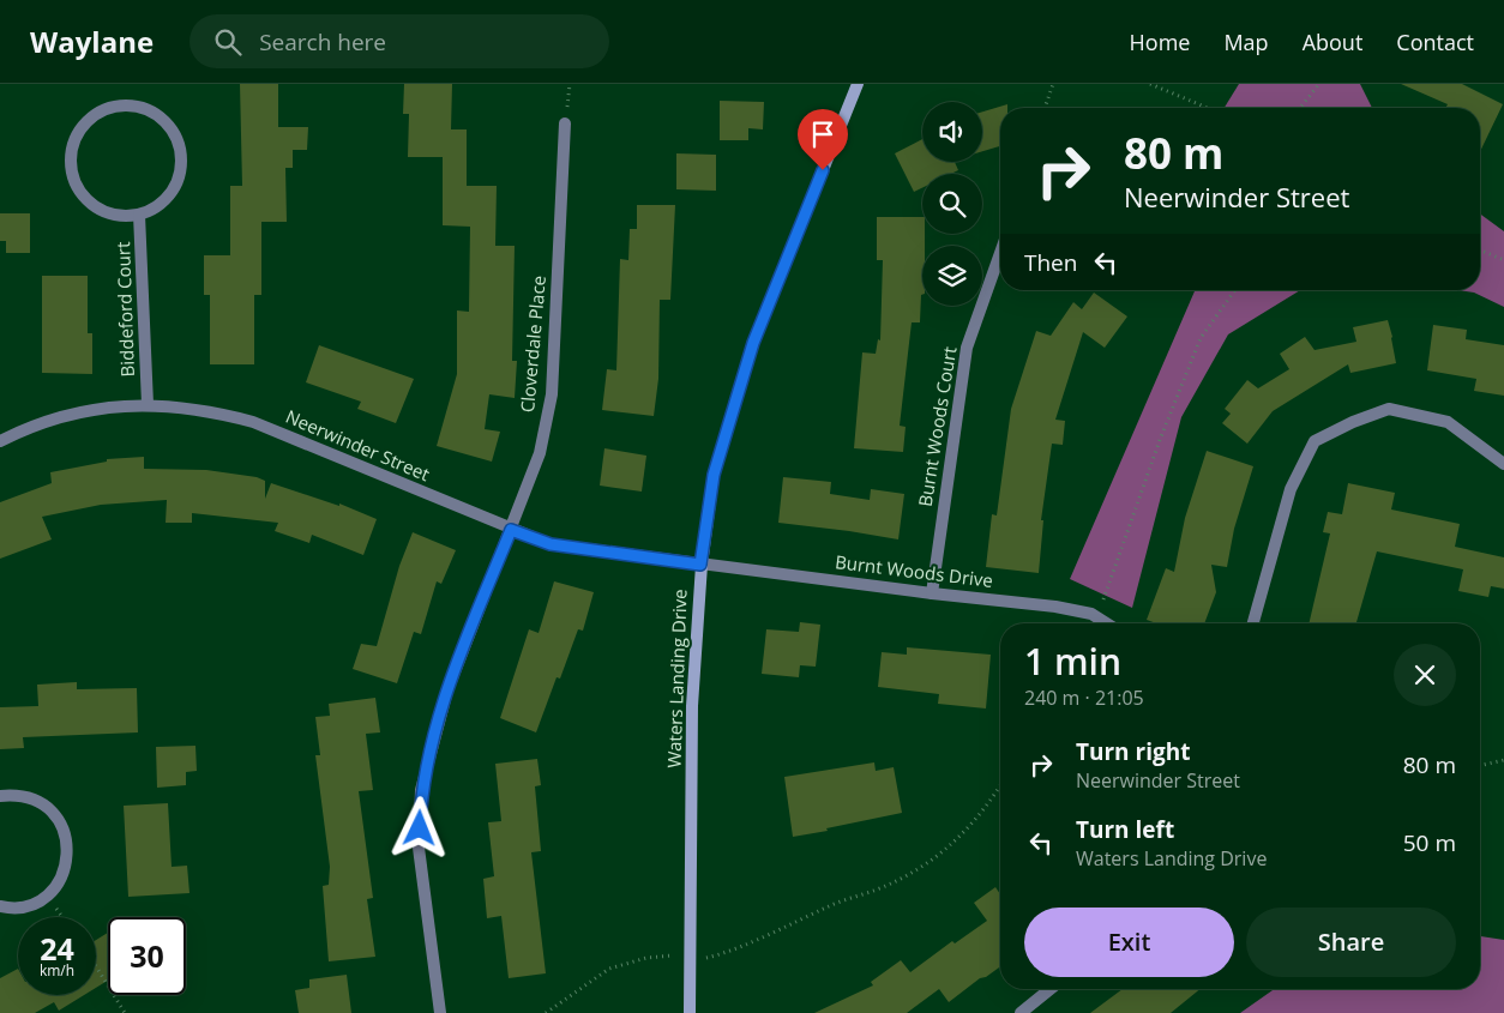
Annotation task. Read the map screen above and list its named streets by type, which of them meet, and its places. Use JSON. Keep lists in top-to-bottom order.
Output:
{
  "streets": {
    "street": [
      "Biddeford Court",
      "Cloverdale Place",
      "Burnt Woods Court",
      "Neerwinder Street",
      "Burnt Woods Drive",
      "Waters Landing Drive"
    ]
  },
  "crossings": [
    ["Biddeford Court", "Neerwinder Street"],
    ["Cloverdale Place", "Neerwinder Street"],
    ["Burnt Woods Court", "Burnt Woods Drive"],
    ["Neerwinder Street", "Burnt Woods Drive"],
    ["Neerwinder Street", "Waters Landing Drive"],
    ["Burnt Woods Drive", "Waters Landing Drive"]
  ],
  "page": {
    "header": "Waylane",
    "search": "Search here",
    "nav": [
      "Home",
      "Map",
      "About",
      "Contact"
    ],
    "turn": ["80 m", "Neerwinder Street"],
    "then": "Then",
    "heading": ["1 min", "240 m · 21:05"],
    "list": [
      {
        "name": "Turn right",
        "note": "Neerwinder Street",
        "value": "80 m"
      },
      {
        "name": "Turn left",
        "note": "Waters Landing Drive",
        "value": "50 m"
      }
    ],
    "buttons": ["Exit", "Share"],
    "speed": "24 km/h",
    "limit": "30"
  }
}
